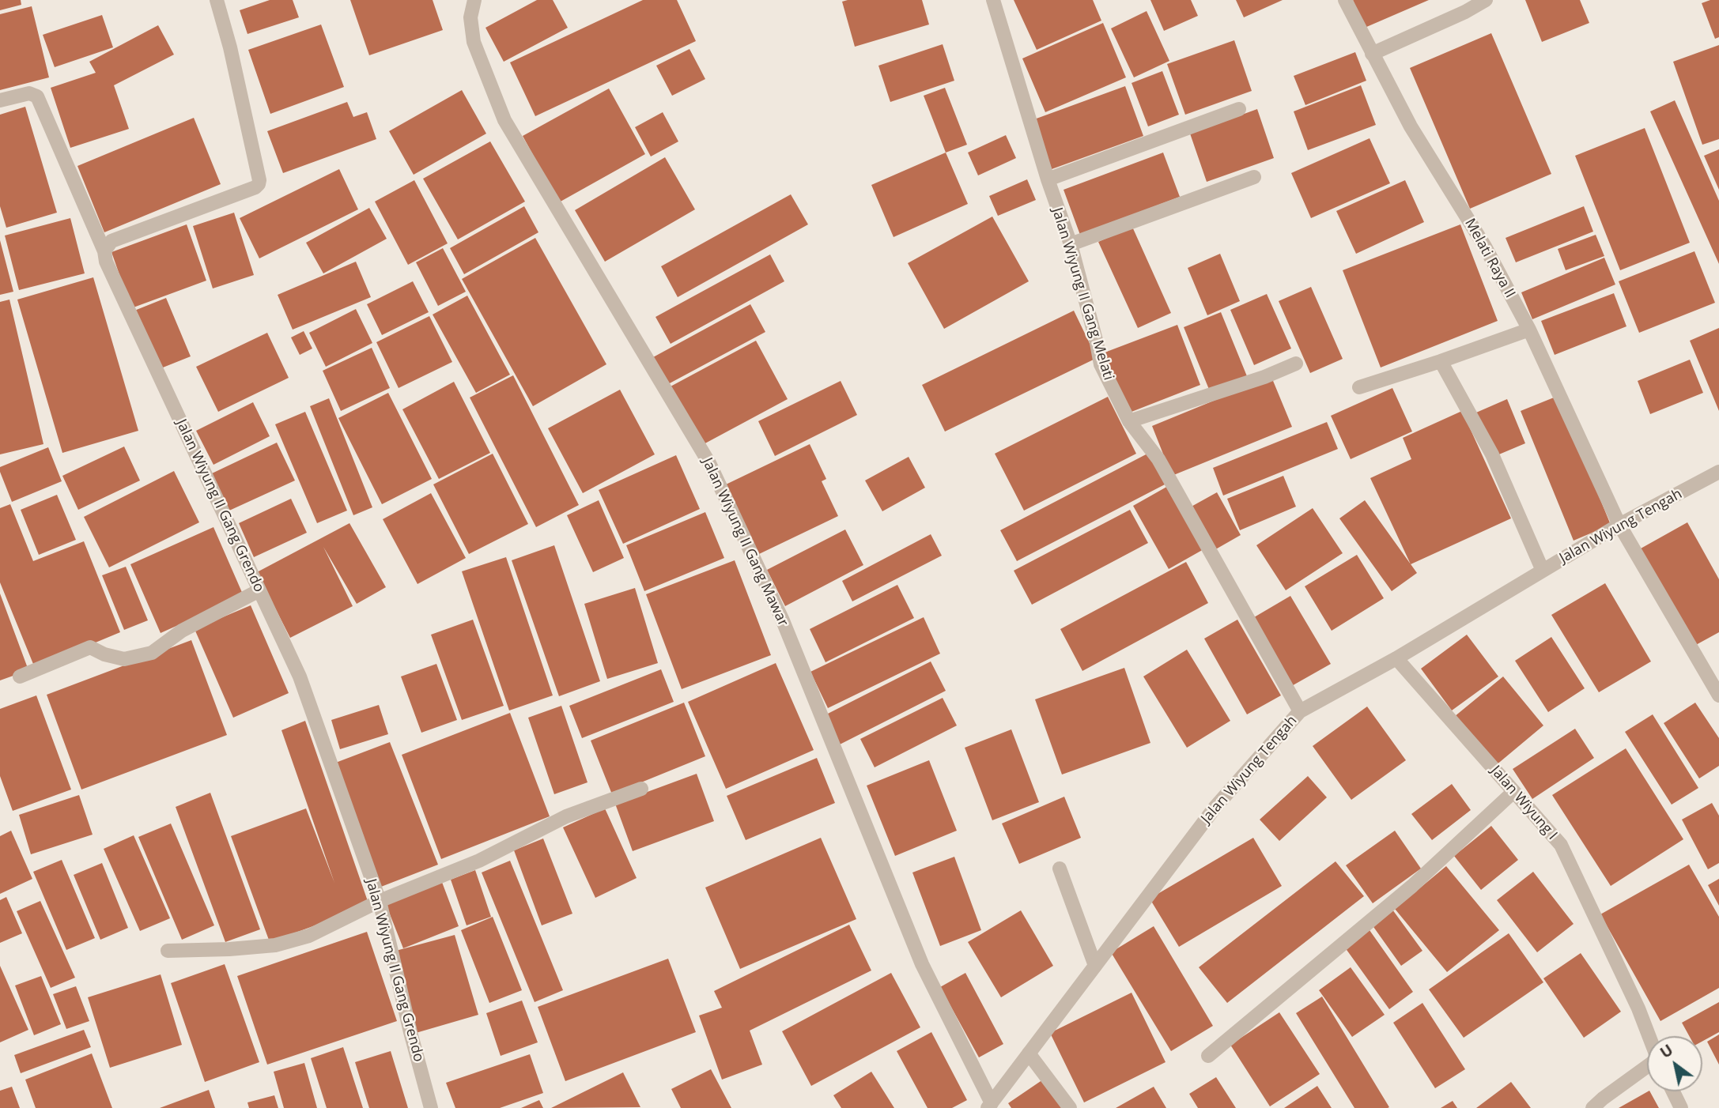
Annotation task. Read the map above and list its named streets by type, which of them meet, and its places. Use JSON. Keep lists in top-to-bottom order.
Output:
{
  "streets": {
    "street": [
      "Melati Raya II",
      "Jalan Wiyung II Gang Melati",
      "Jalan Wiyung II Gang Grendo",
      "Jalan Wiyung Tengah",
      "Jalan Wiyung II Gang Mawar",
      "Jalan Wiyung I"
    ]
  },
  "crossings": [
    ["Melati Raya II", "Jalan Wiyung Tengah"],
    ["Jalan Wiyung II Gang Melati", "Jalan Wiyung Tengah"],
    ["Jalan Wiyung Tengah", "Jalan Wiyung II Gang Mawar"],
    ["Jalan Wiyung Tengah", "Jalan Wiyung I"]
  ],
  "north": "top left"
}
